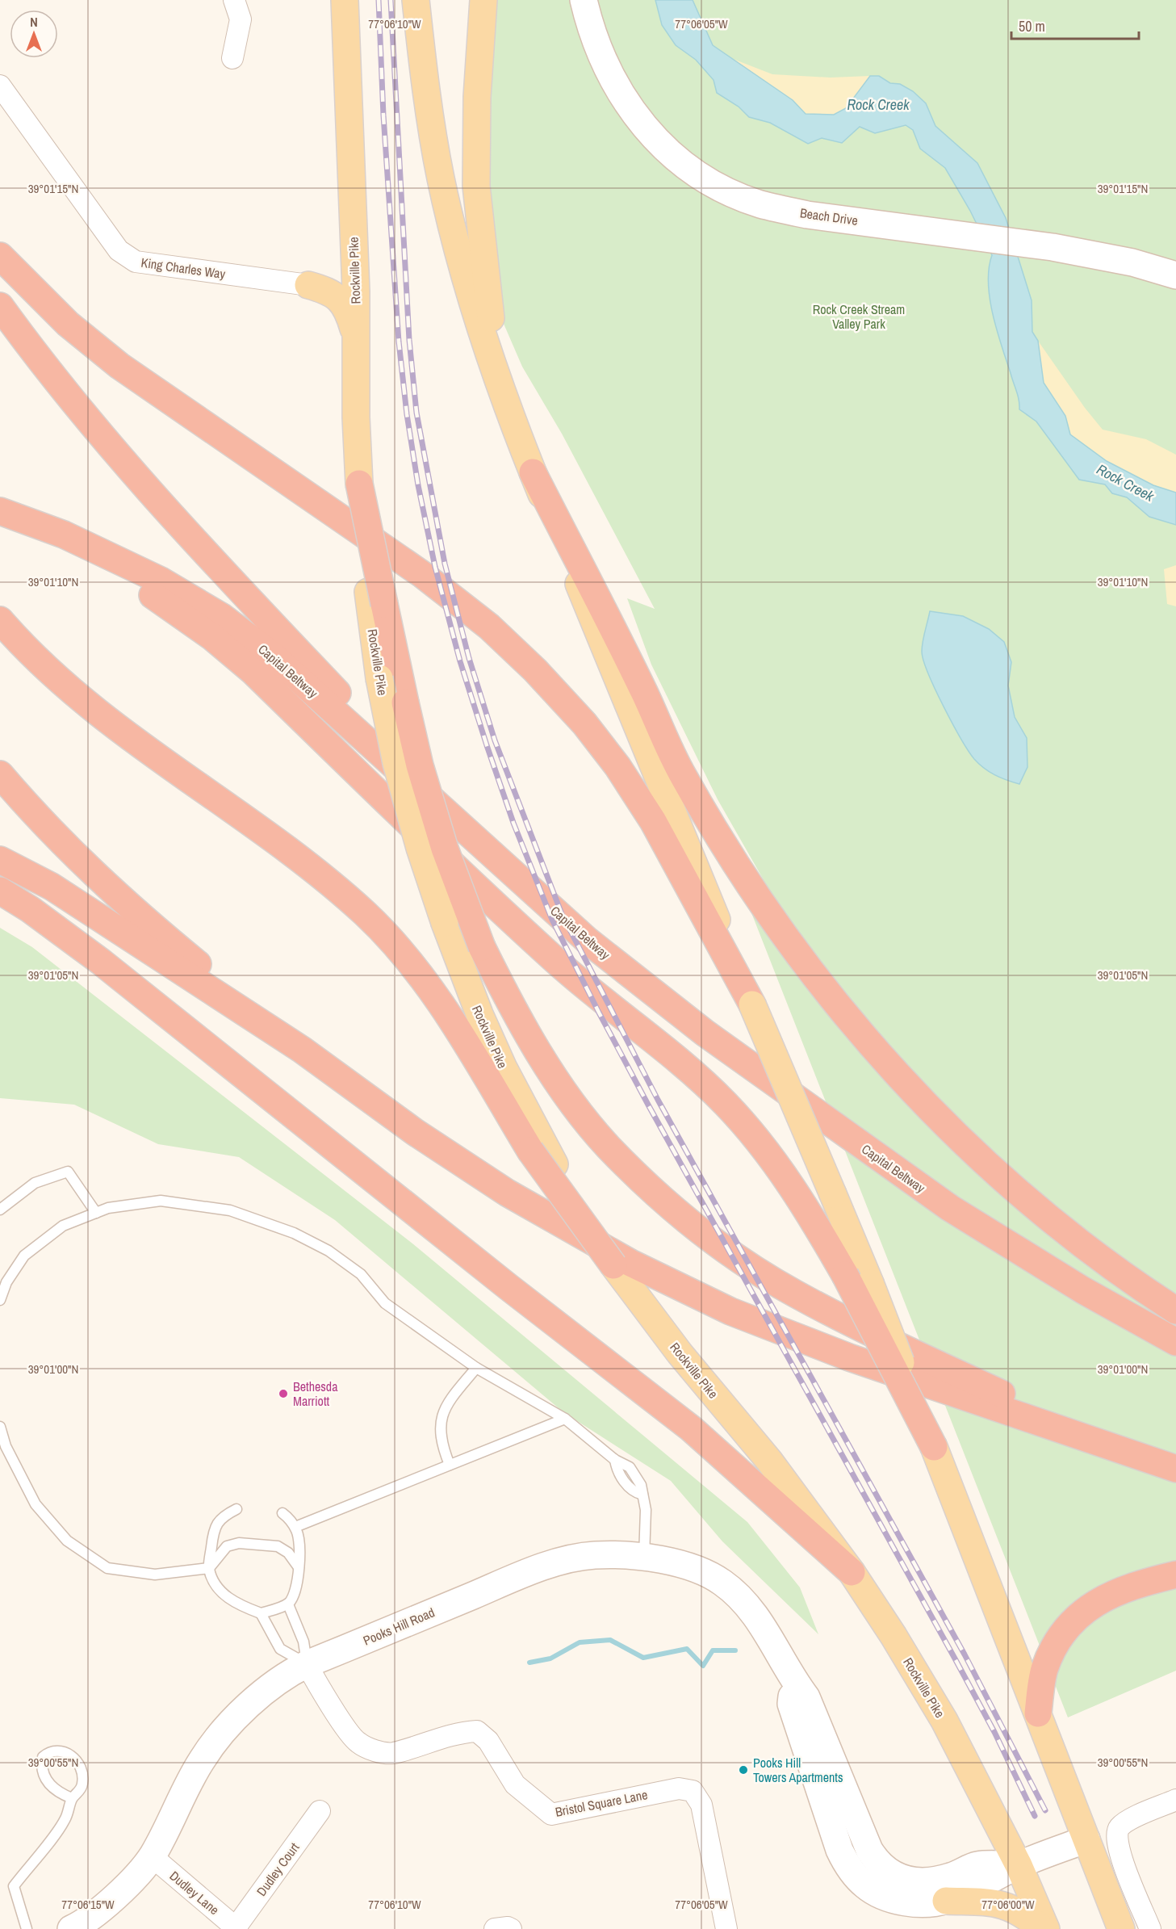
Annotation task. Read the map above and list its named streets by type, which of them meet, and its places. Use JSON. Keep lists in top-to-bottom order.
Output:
{
  "streets": {
    "highway": ["Capital Beltway"],
    "main road": ["Rockville Pike"],
    "street": [
      "Beach Drive",
      "King Charles Way",
      "Pooks Hill Road",
      "Bristol Square Lane",
      "Dudley Court",
      "Dudley Lane"
    ]
  },
  "crossings": [
    ["Rockville Pike", "Pooks Hill Road"],
    ["Pooks Hill Road", "Bristol Square Lane"],
    ["Pooks Hill Road", "Dudley Lane"],
    ["Dudley Court", "Dudley Lane"]
  ],
  "water": ["Rock Creek"],
  "parks": ["Rock Creek Stream Valley Park"],
  "places": ["Bethesda Marriott", "Pooks Hill Towers Apartments"],
  "scale_bar": "50 m",
  "north": "top",
  "coordinates": [
    "77°06'10\"W",
    "77°06'05\"W",
    "39°01'15\"N",
    "39°01'10\"N",
    "39°01'05\"N",
    "39°01'00\"N",
    "39°00'55\"N",
    "77°06'15\"W",
    "77°06'00\"W"
  ]
}
